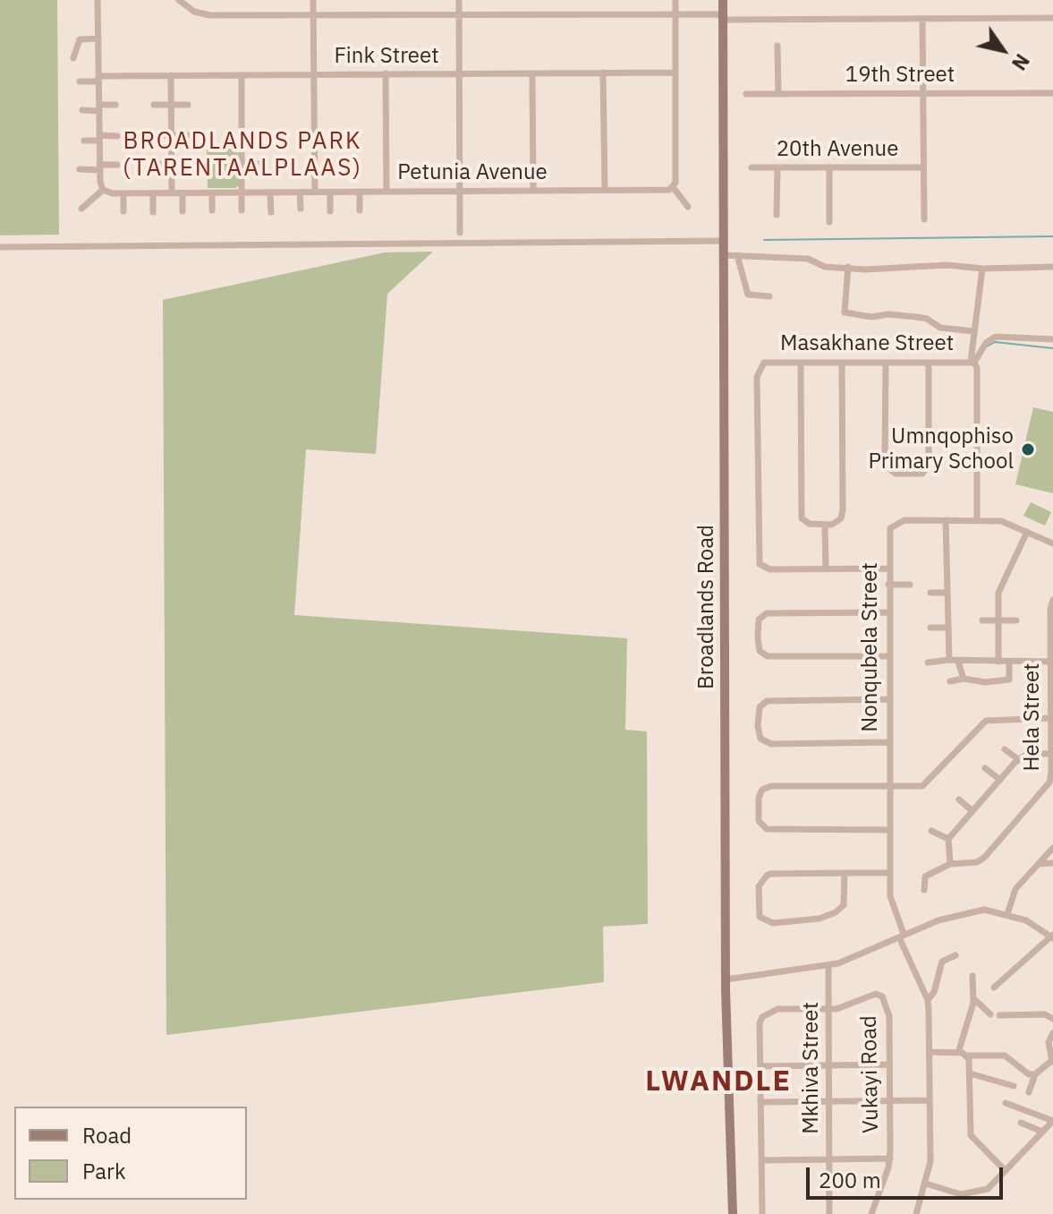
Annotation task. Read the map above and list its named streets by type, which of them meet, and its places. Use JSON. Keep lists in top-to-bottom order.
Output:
{
  "streets": {
    "main road": ["Broadlands Road"],
    "street": [
      "Fink Street",
      "19th Street",
      "20th Avenue",
      "Petunia Avenue",
      "Masakhane Street",
      "Nonqubela Street",
      "Hela Street",
      "Mkhiva Street",
      "Vukayi Road"
    ]
  },
  "crossings": [
    ["Masakhane Street", "Nonqubela Street"],
    ["Mkhiva Street", "Vukayi Road"]
  ],
  "districts": ["BROADLANDS PARK (TARENTAALPLAAS)", "LWANDLE"],
  "places": ["Umnqophiso Primary School"],
  "legend": ["Road", "Park"],
  "scale_bar": "200 m",
  "north": "bottom right"
}
